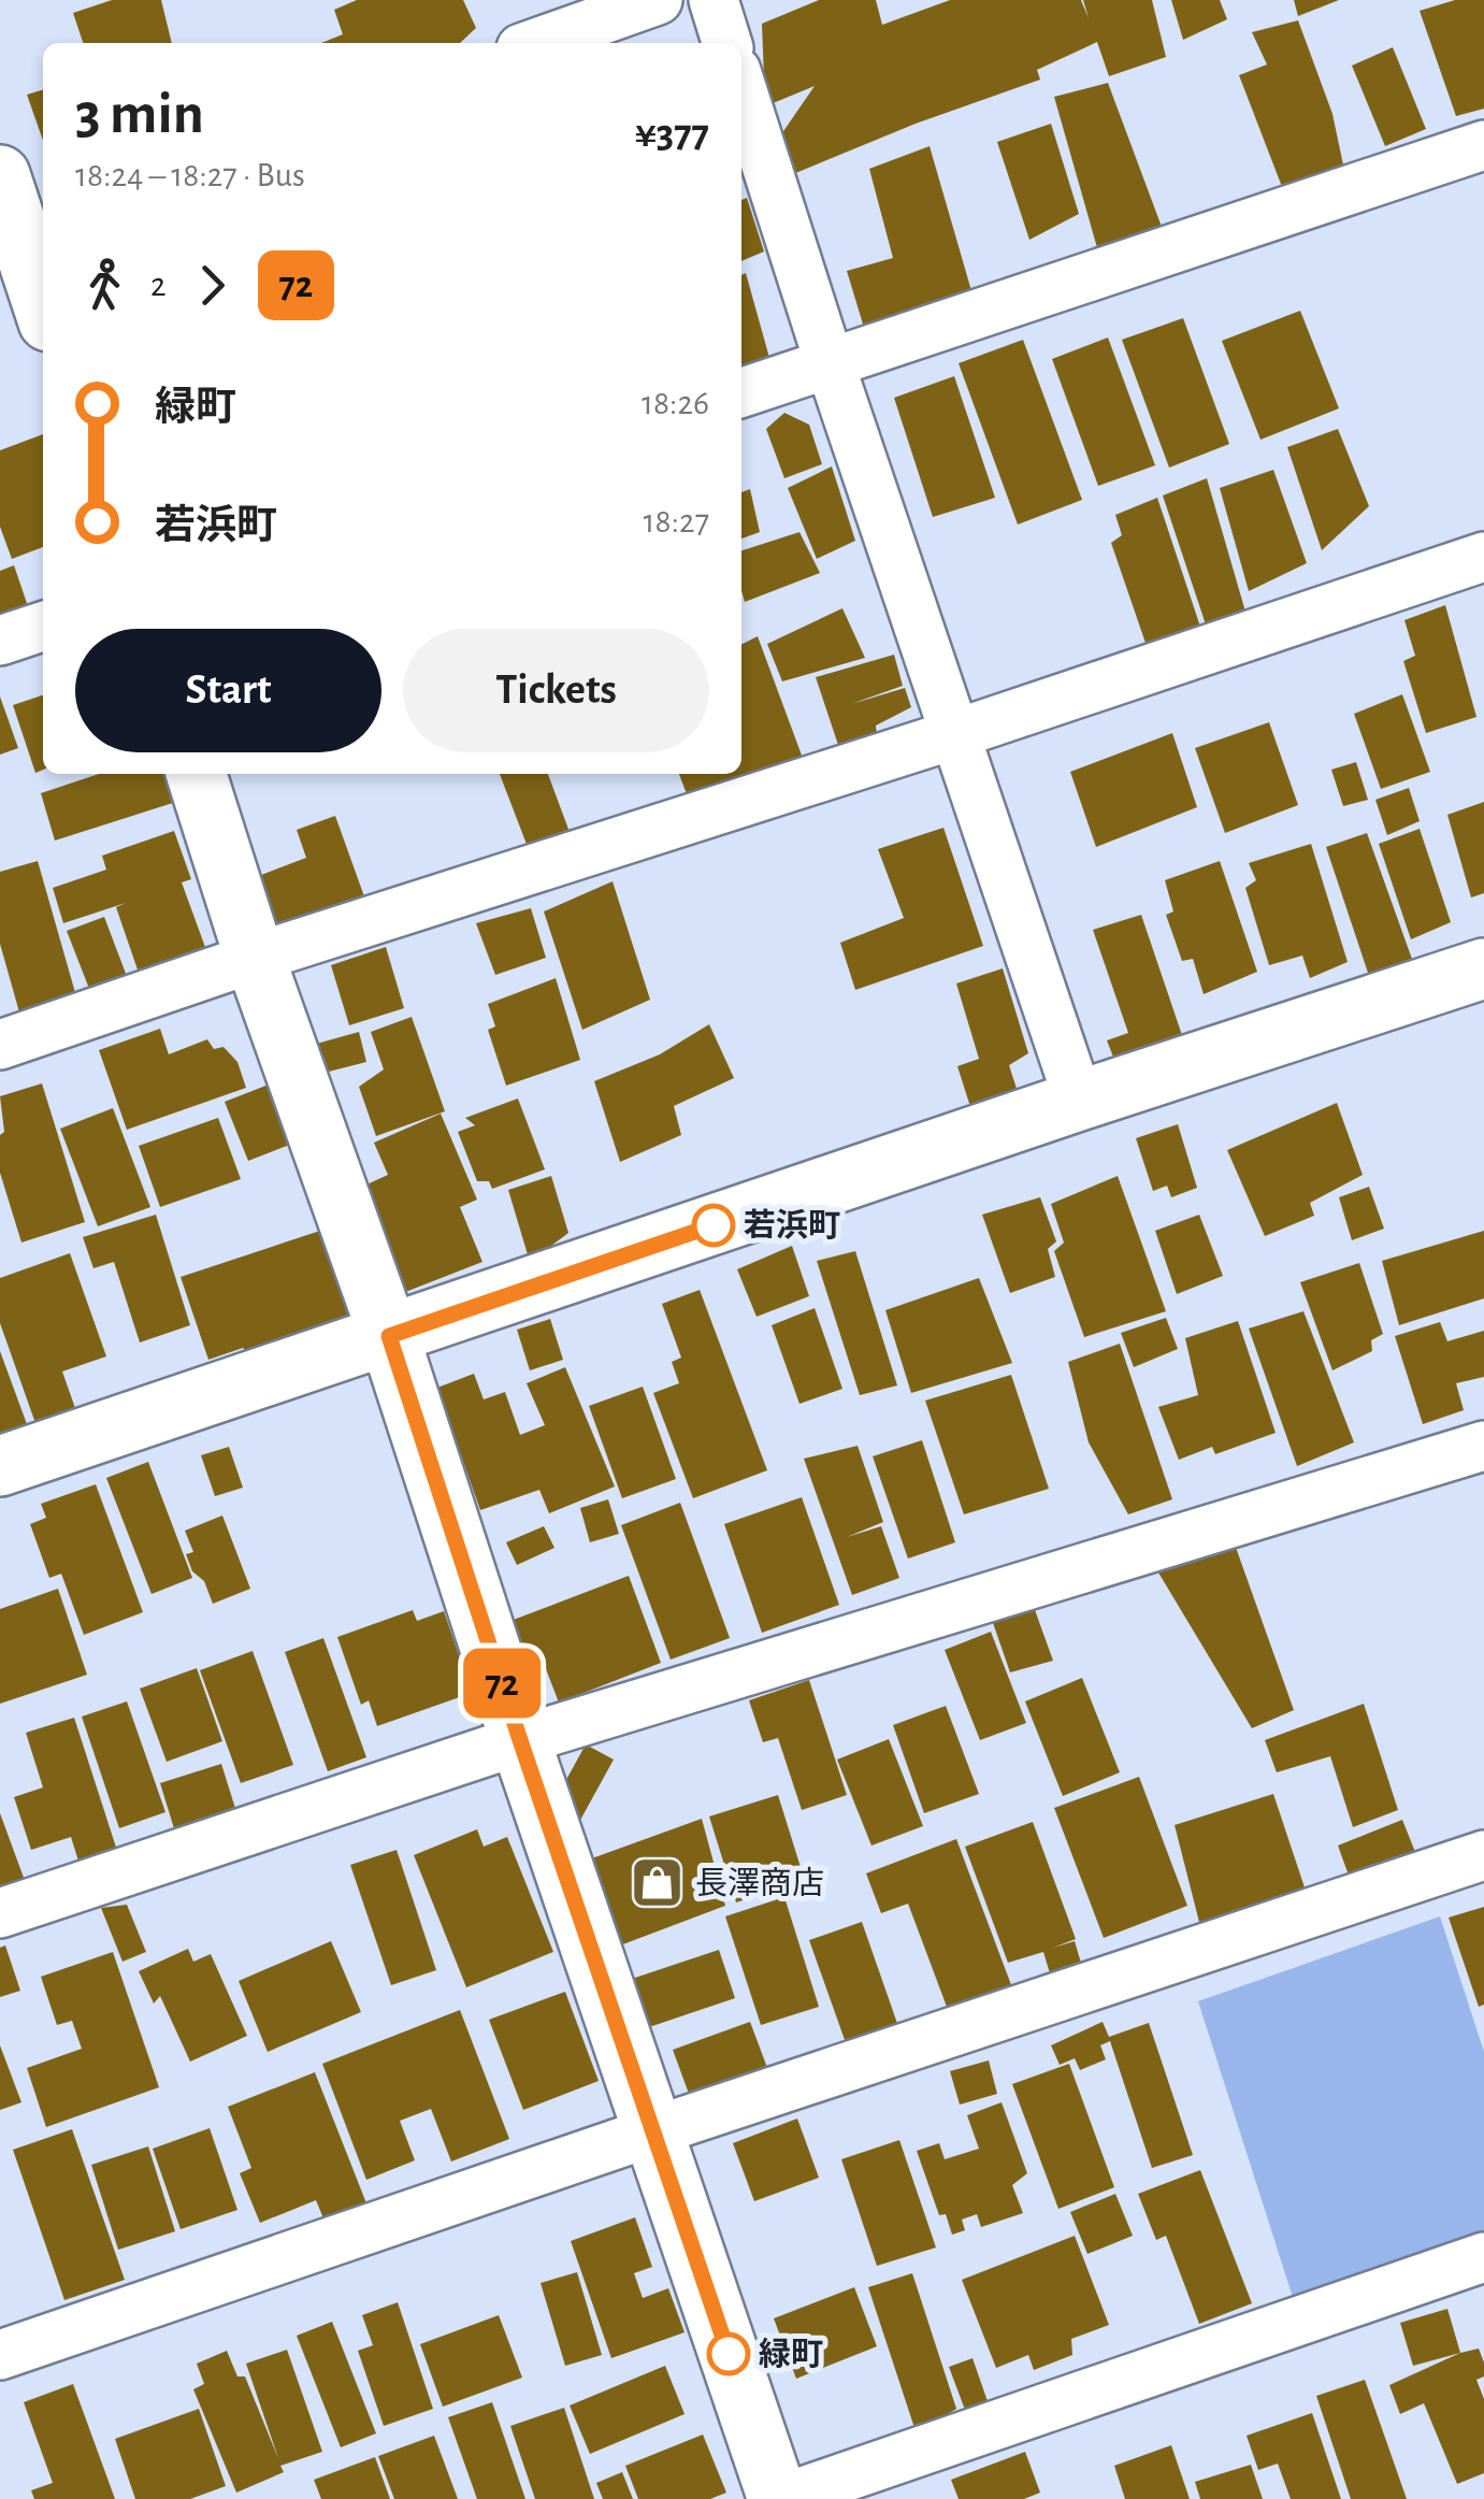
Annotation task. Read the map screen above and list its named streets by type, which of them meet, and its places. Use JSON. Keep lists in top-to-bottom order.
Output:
{
  "places": {
    "other": ["若浜町", "緑町"],
    "shop": ["長澤商店"]
  },
  "lines": ["bus line 72"],
  "page": {
    "on_map": "72",
    "heading": ["3 min", "18:24 – 18:27 · Bus", "¥377"],
    "legs": ["2", "72"],
    "list": [
      {
        "name": "緑町",
        "value": "18:26"
      },
      {
        "name": "若浜町",
        "value": "18:27"
      }
    ],
    "buttons": ["Start", "Tickets"]
  }
}
